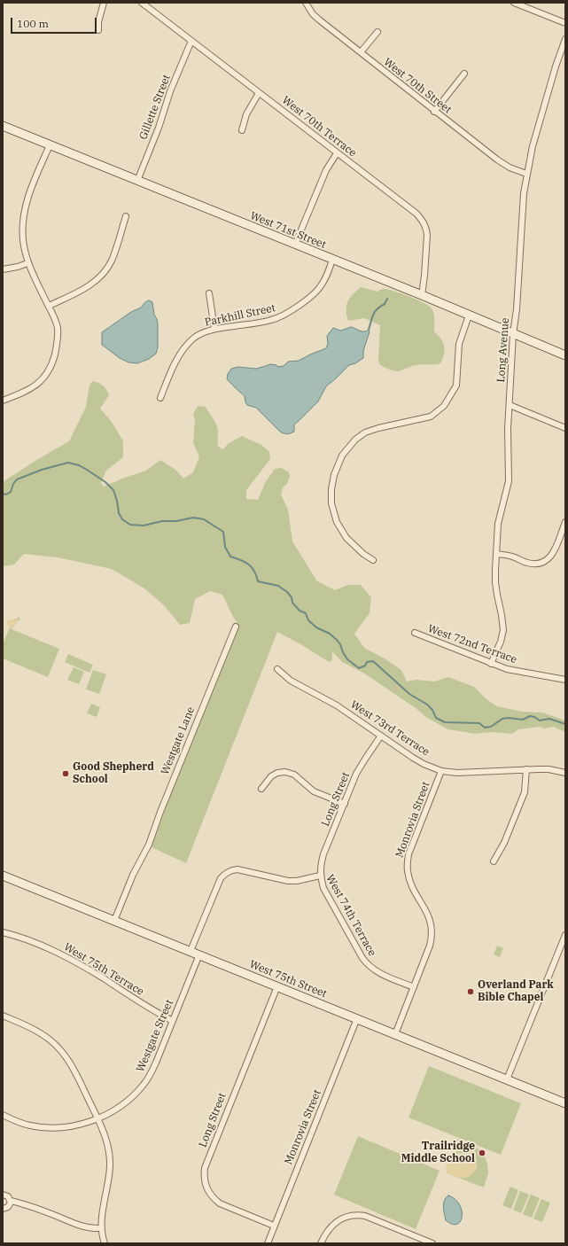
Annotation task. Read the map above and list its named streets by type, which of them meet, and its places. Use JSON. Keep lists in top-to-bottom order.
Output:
{
  "streets": {
    "main road": ["West 71st Street", "West 75th Street"],
    "street": [
      "West 70th Street",
      "Gillette Street",
      "West 70th Terrace",
      "Parkhill Street",
      "Long Avenue",
      "West 72nd Terrace",
      "West 73rd Terrace",
      "Westgate Lane",
      "Long Street",
      "Monrovia Street",
      "West 74th Terrace",
      "West 75th Terrace",
      "Westgate Street"
    ]
  },
  "crossings": [
    ["West 70th Street", "Long Avenue"],
    ["Gillette Street", "West 70th Terrace"],
    ["Gillette Street", "West 71st Street"],
    ["West 70th Terrace", "West 71st Street"],
    ["West 71st Street", "Parkhill Street"],
    ["West 71st Street", "Long Avenue"],
    ["Long Avenue", "West 72nd Terrace"],
    ["West 73rd Terrace", "Long Street"],
    ["West 73rd Terrace", "Monrovia Street"],
    ["Westgate Lane", "West 75th Street"],
    ["Long Street", "Monrovia Street"],
    ["Long Street", "West 74th Terrace"],
    ["Long Street", "West 75th Street"],
    ["Monrovia Street", "West 74th Terrace"],
    ["Monrovia Street", "West 75th Street"],
    ["West 74th Terrace", "West 75th Street"],
    ["West 75th Terrace", "Westgate Street"],
    ["West 75th Street", "Westgate Street"]
  ],
  "places": ["Good Shepherd School", "Overland Park Bible Chapel", "Trailridge Middle School"],
  "scale_bar": "100 m"
}
